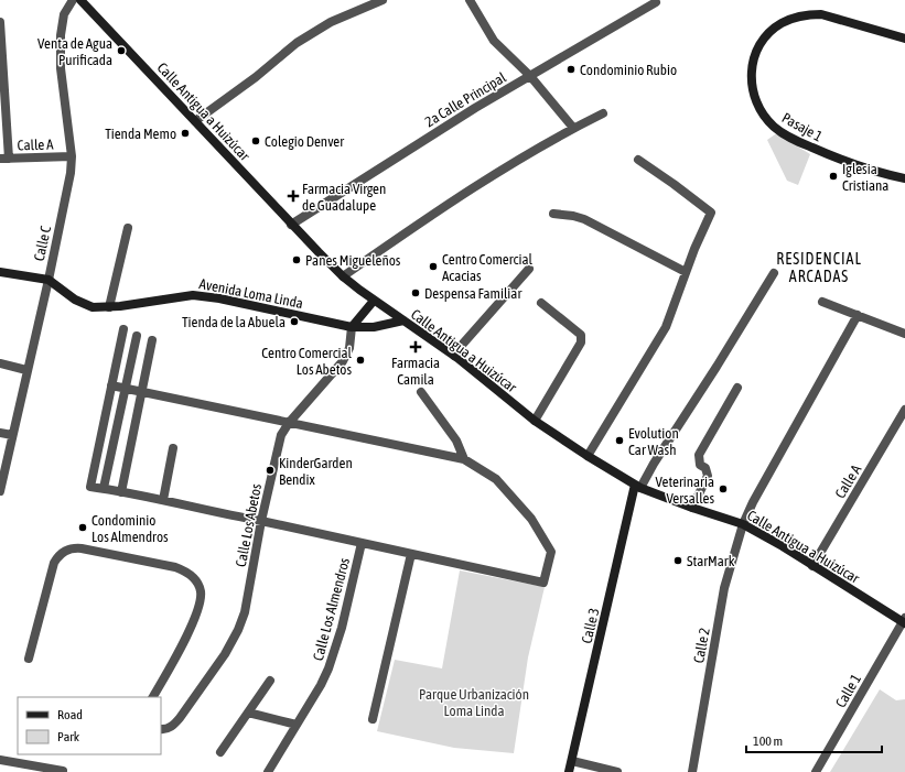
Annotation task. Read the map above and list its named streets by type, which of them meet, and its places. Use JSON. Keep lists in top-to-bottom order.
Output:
{
  "streets": {
    "street": [
      "2a Calle Principal",
      "Calle Antigua a Huizúcar",
      "Pasaje 1",
      "Calle A",
      "Calle C",
      "Avenida Loma Linda",
      "Calle Los Abetos",
      "Calle Los Almendros",
      "Calle 3",
      "Calle 2",
      "Calle 1"
    ]
  },
  "crossings": [
    ["2a Calle Principal", "Calle Antigua a Huizúcar"],
    ["Calle Antigua a Huizúcar", "Calle A"],
    ["Calle Antigua a Huizúcar", "Avenida Loma Linda"],
    ["Calle Antigua a Huizúcar", "Calle 3"],
    ["Calle Antigua a Huizúcar", "Calle 2"],
    ["Calle Antigua a Huizúcar", "Calle 1"],
    ["Calle A", "Calle C"],
    ["Calle C", "Avenida Loma Linda"],
    ["Avenida Loma Linda", "Calle Los Abetos"]
  ],
  "districts": ["RESIDENCIAL ARCADAS"],
  "parks": ["Parque Urbanización Loma Linda"],
  "places": {
    "other": [
      "Venta de Agua Purificada",
      "Condominio Rubio",
      "Tienda Memo",
      "Colegio Denver",
      "Iglesia Cristiana",
      "Panes Migueleños",
      "Centro Comercial Acacias",
      "Despensa Familiar",
      "Tienda de la Abuela",
      "Centro Comercial Los Abetos",
      "Evolution Car Wash",
      "KinderGarden Bendix",
      "Veterinaria Versalles",
      "Condominio Los Almendros",
      "StarMark"
    ],
    "health": ["Farmacia Virgen de Guadalupe", "Farmacia Camila"]
  },
  "legend": ["Road", "Park"],
  "scale_bar": "100 m"
}
